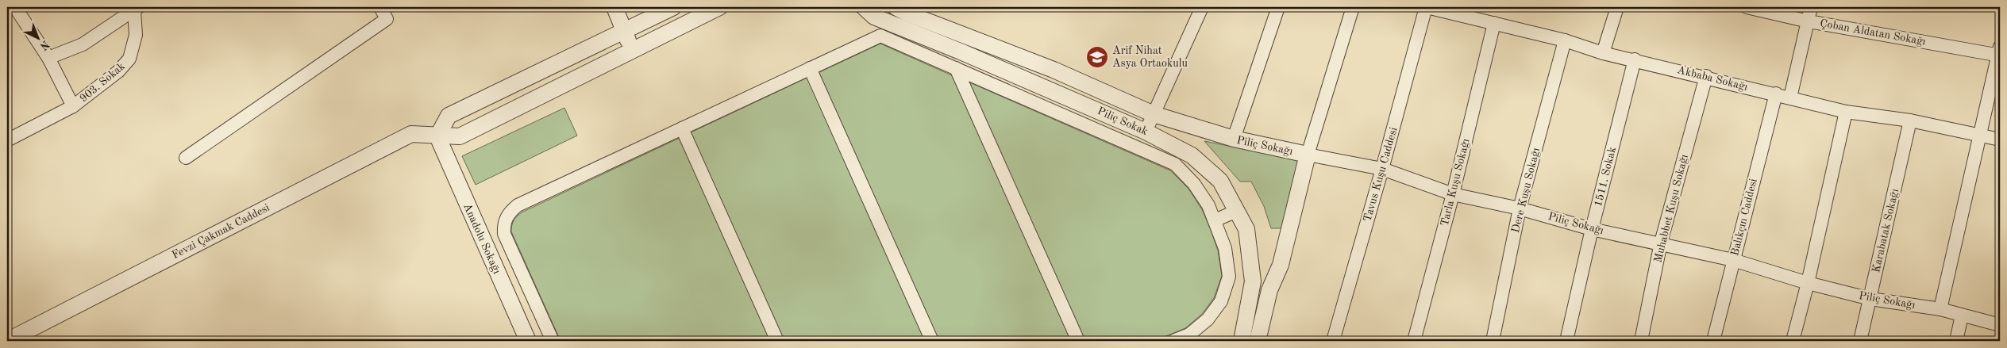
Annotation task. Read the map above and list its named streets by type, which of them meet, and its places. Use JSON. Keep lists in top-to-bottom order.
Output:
{
  "streets": {
    "street": [
      "Çoban Aldatan Sokağı",
      "Akbaba Sokağı",
      "903. Sokak",
      "Piliç Sokak",
      "Piliç Sokağı",
      "Tavus Kuşu Caddesi",
      "1511. Sokak",
      "Tarla Kuşu Sokağı",
      "Dere Kuşu Sokağı",
      "Muhabbet Kuşu Sokağı",
      "Balıkçın Caddesi",
      "Karabatak Sokağı",
      "Fevzi Çakmak Caddesi",
      "Anadolu Sokağı"
    ]
  },
  "crossings": [
    ["Akbaba Sokağı", "Tavus Kuşu Caddesi"],
    ["Akbaba Sokağı", "1511. Sokak"],
    ["Akbaba Sokağı", "Tarla Kuşu Sokağı"],
    ["Akbaba Sokağı", "Dere Kuşu Sokağı"],
    ["Akbaba Sokağı", "Muhabbet Kuşu Sokağı"],
    ["Akbaba Sokağı", "Balıkçın Caddesi"],
    ["Akbaba Sokağı", "Karabatak Sokağı"],
    ["Piliç Sokak", "Piliç Sokağı"],
    ["Piliç Sokağı", "Tavus Kuşu Caddesi"],
    ["Piliç Sokağı", "1511. Sokak"],
    ["Piliç Sokağı", "Tarla Kuşu Sokağı"],
    ["Piliç Sokağı", "Dere Kuşu Sokağı"],
    ["Piliç Sokağı", "Muhabbet Kuşu Sokağı"],
    ["Piliç Sokağı", "Balıkçın Caddesi"],
    ["Piliç Sokağı", "Karabatak Sokağı"],
    ["Fevzi Çakmak Caddesi", "Anadolu Sokağı"]
  ],
  "places": {
    "school or university": ["Arif Nihat Asya Ortaokulu"]
  },
  "north": "bottom right"
}
